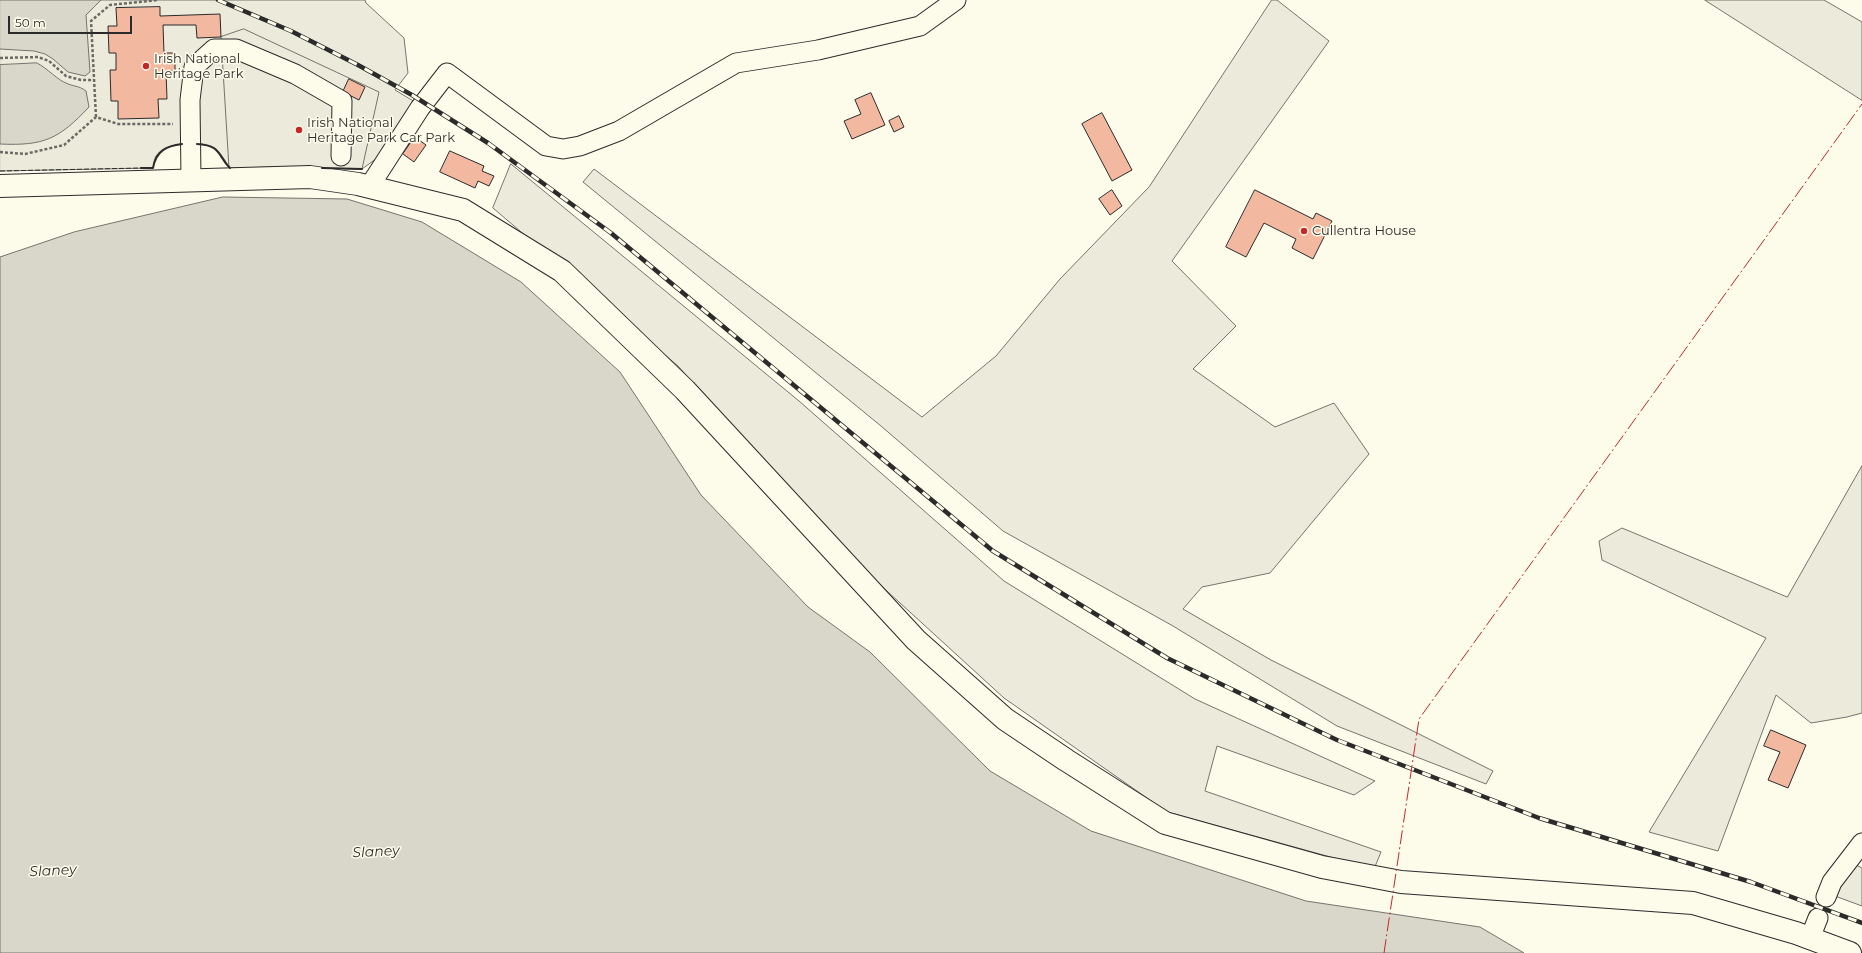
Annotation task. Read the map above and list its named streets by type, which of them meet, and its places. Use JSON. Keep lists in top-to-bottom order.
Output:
{
  "water": ["Slaney"],
  "places": ["Irish National Heritage Park", "Irish National Heritage Park Car Park", "Cullentra House"],
  "scale_bar": "50 m"
}
